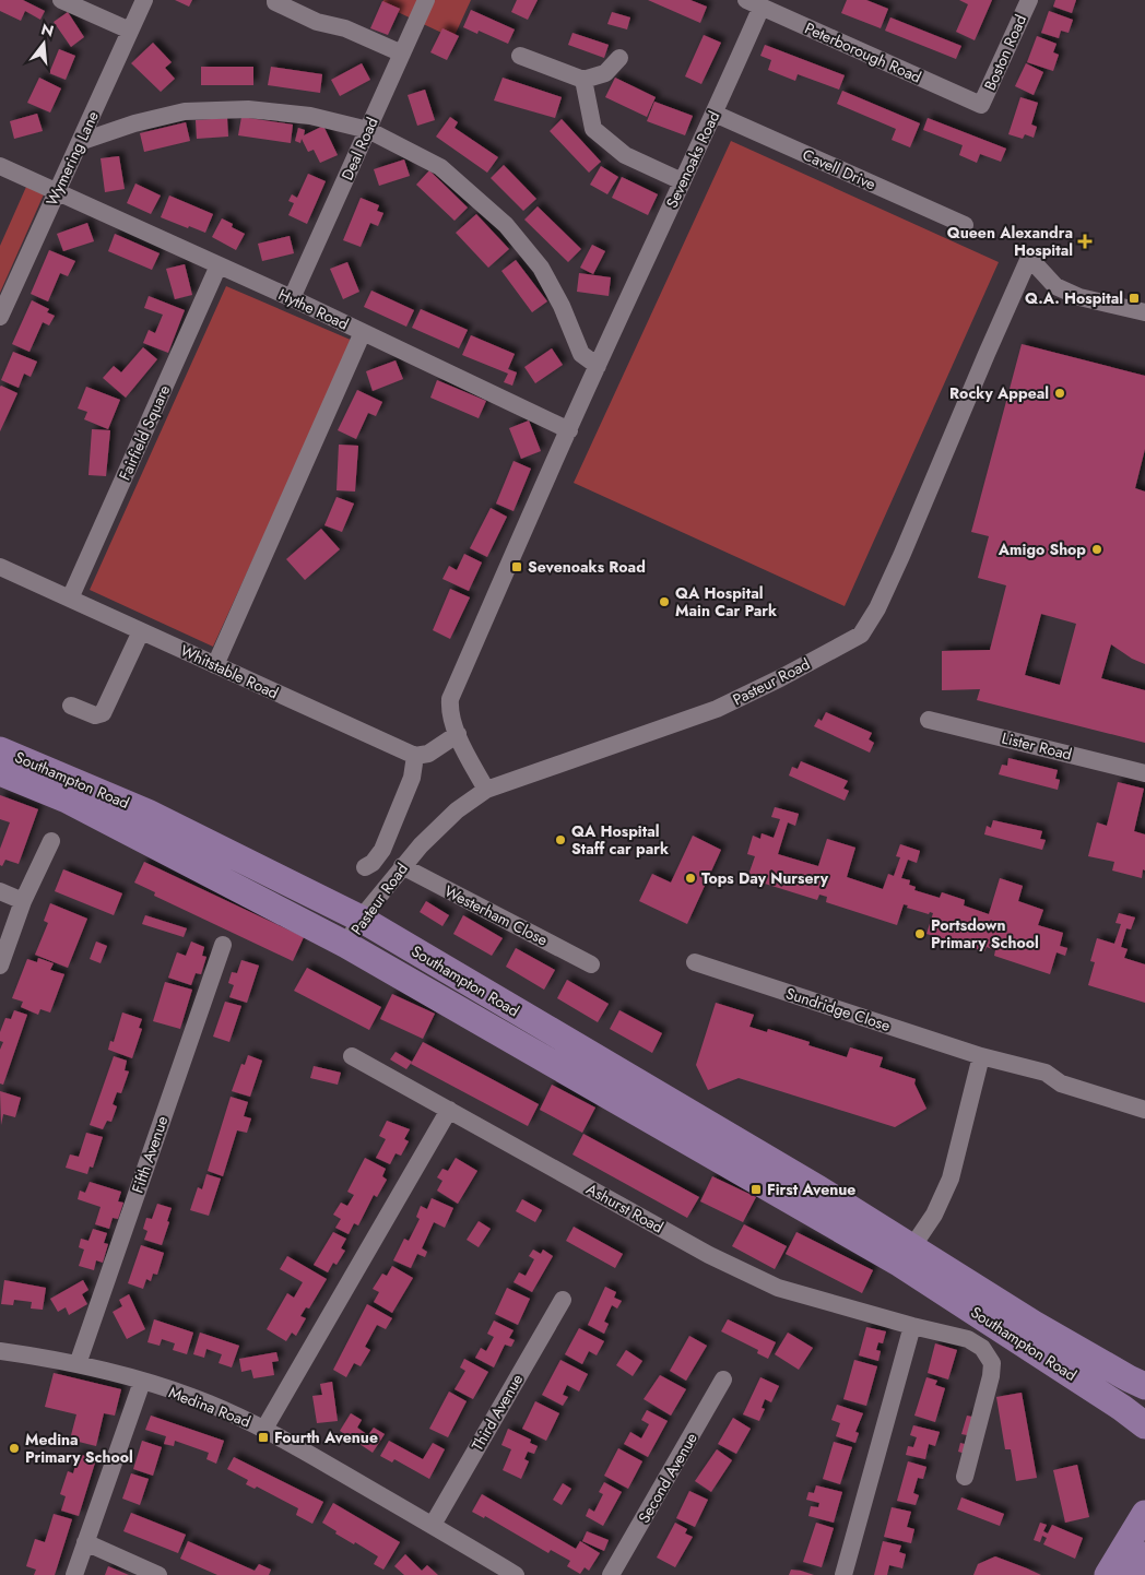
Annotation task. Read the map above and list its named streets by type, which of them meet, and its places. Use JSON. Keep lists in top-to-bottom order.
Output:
{
  "streets": {
    "main road": ["Southampton Road"],
    "street": [
      "Peterborough Road",
      "Boston Road",
      "Deal Road",
      "Wymering Lane",
      "Sevenoaks Road",
      "Cavell Drive",
      "Hythe Road",
      "Fairfield Square",
      "Whitstable Road",
      "Pasteur Road",
      "Lister Road",
      "Westerham Close",
      "Sundridge Close",
      "Fifth Avenue",
      "Ashurst Road",
      "Medina Road",
      "Third Avenue",
      "Second Avenue"
    ]
  },
  "crossings": [
    ["Peterborough Road", "Boston Road"],
    ["Peterborough Road", "Sevenoaks Road"],
    ["Deal Road", "Hythe Road"],
    ["Wymering Lane", "Hythe Road"],
    ["Sevenoaks Road", "Cavell Drive"],
    ["Sevenoaks Road", "Hythe Road"],
    ["Sevenoaks Road", "Pasteur Road"],
    ["Hythe Road", "Fairfield Square"],
    ["Fairfield Square", "Whitstable Road"],
    ["Pasteur Road", "Southampton Road"],
    ["Pasteur Road", "Westerham Close"],
    ["Fifth Avenue", "Medina Road"],
    ["Medina Road", "Third Avenue"]
  ],
  "places": {
    "health": ["Queen Alexandra Hospital"],
    "transit": [
      "Q.A. Hospital",
      "Sevenoaks Road",
      "First Avenue",
      "Fourth Avenue"
    ],
    "other": [
      "Rocky Appeal",
      "Amigo Shop",
      "QA Hospital Main Car Park",
      "QA Hospital Staff car park",
      "Tops Day Nursery",
      "Portsdown Primary School",
      "Medina Primary School"
    ]
  },
  "north": "top"
}
